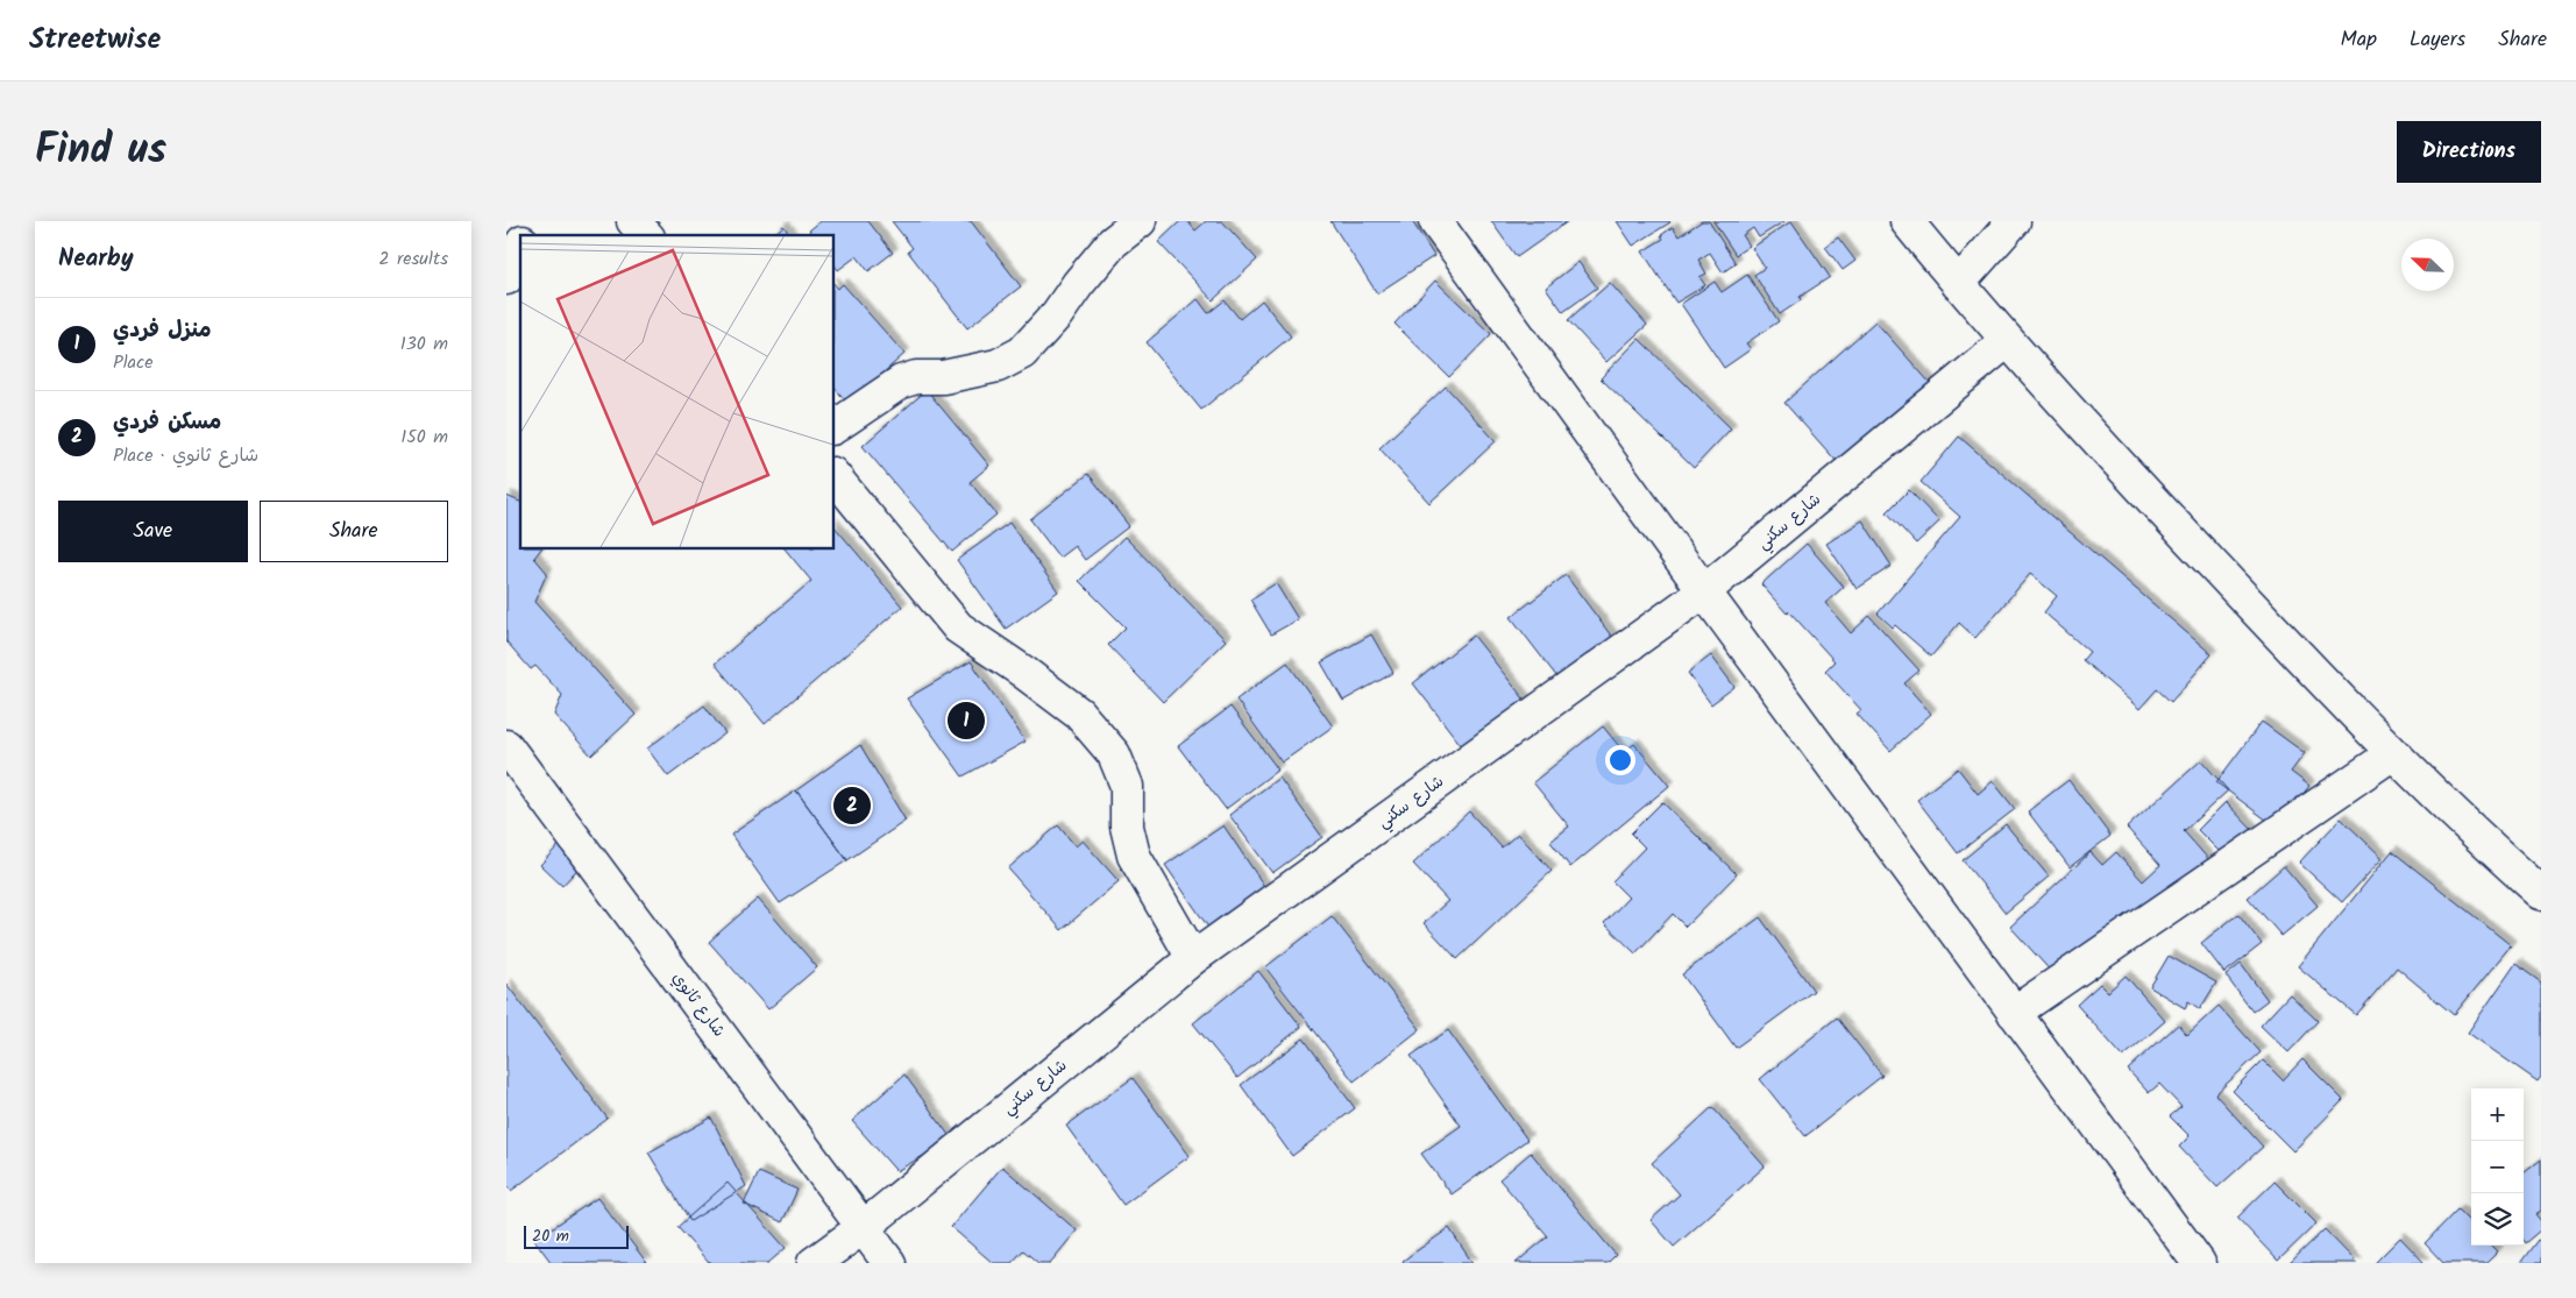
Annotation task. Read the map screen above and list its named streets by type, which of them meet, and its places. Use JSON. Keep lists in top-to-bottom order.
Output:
{
  "streets": {
    "street": ["شارع سكني", "شارع ثانوي"]
  },
  "crossings": [
    ["شارع سكني", "شارع ثانوي"]
  ],
  "scale_bar": "20 m",
  "north": "top left",
  "page": {
    "header": "Streetwise",
    "nav": ["Map", "Layers", "Share"],
    "title": "Find us",
    "buttons": [
      "Directions",
      ["Save", "Share"]
    ],
    "heading": ["Nearby", "2 results"],
    "list": [
      {
        "mark": "1",
        "name": "منزل فردي",
        "note": "Place",
        "value": "130 m"
      },
      {
        "mark": "2",
        "name": "مسكن فردي",
        "note": "Place · شارع ثانوي",
        "value": "150 m"
      }
    ],
    "pins": ["1", "2"],
    "map_buttons": ["+", "−"],
    "scale": "20 m"
  }
}
